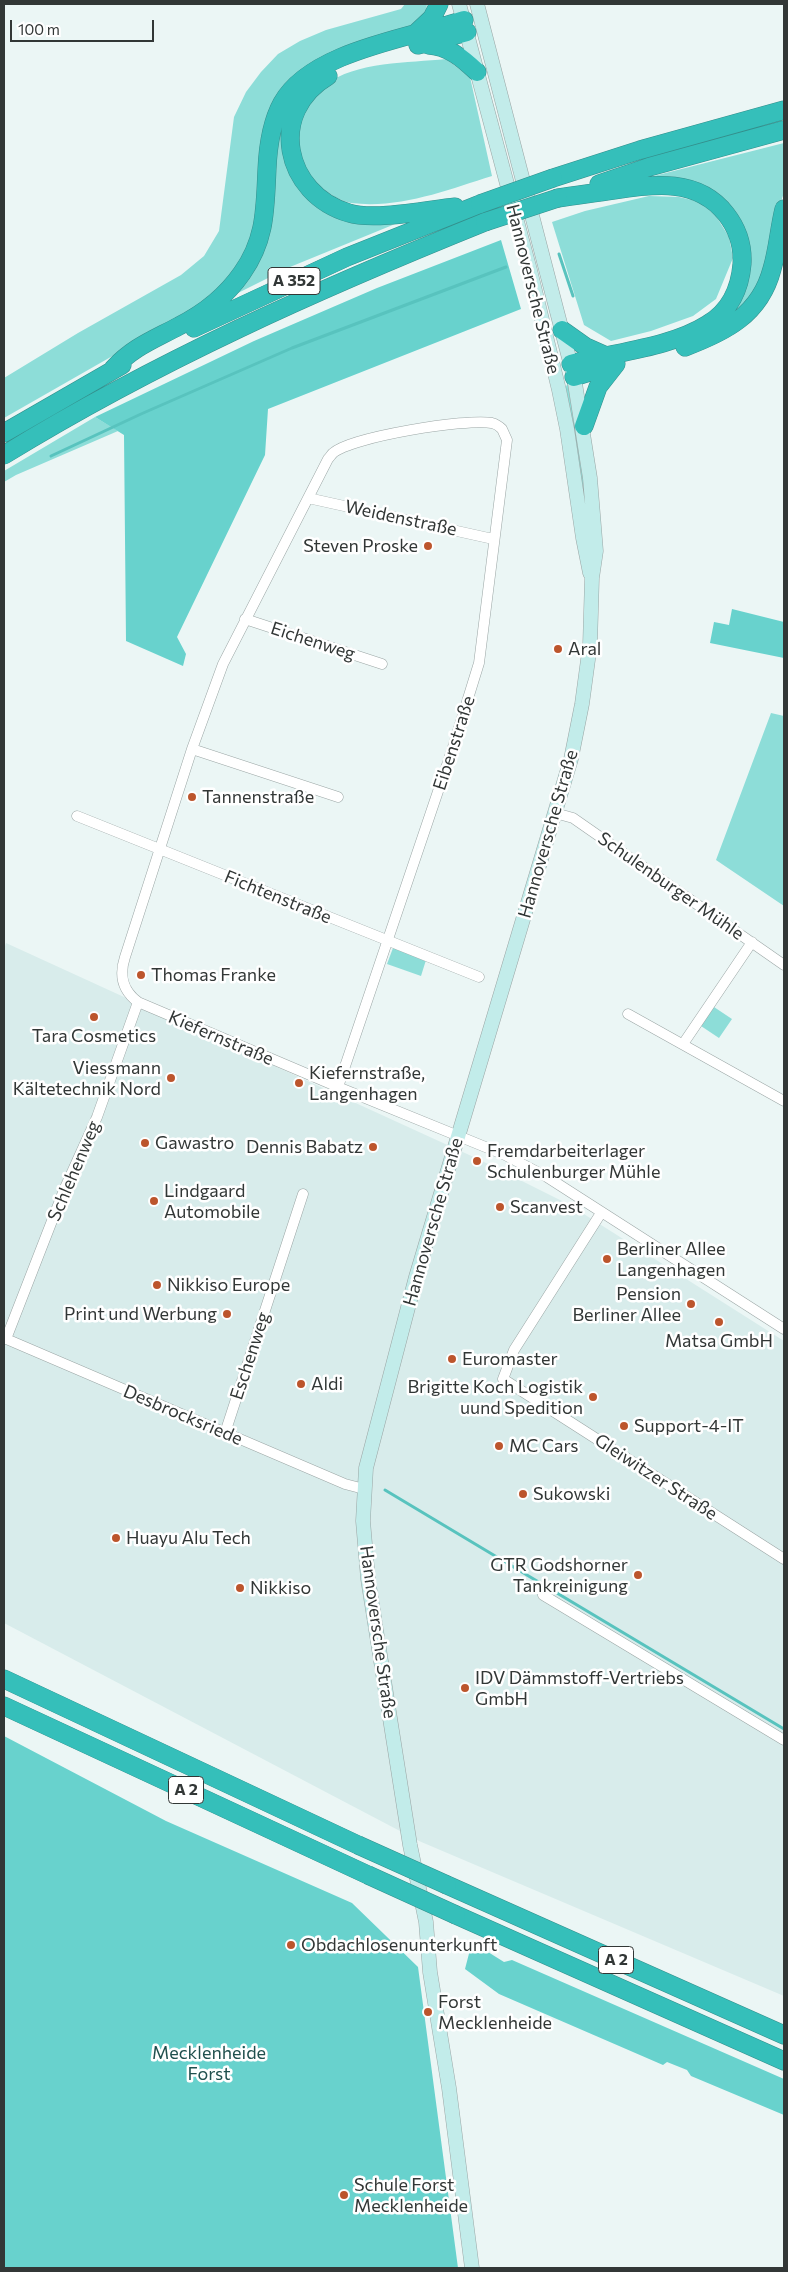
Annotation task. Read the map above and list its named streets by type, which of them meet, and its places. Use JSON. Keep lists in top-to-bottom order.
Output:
{
  "streets": {
    "highway": ["A 352", "A 2"],
    "main road": ["Hannoversche Straße"],
    "street": [
      "Weidenstraße",
      "Eichenweg",
      "Eibenstraße",
      "Schulenburger Mühle",
      "Fichtenstraße",
      "Kiefernstraße",
      "Schlehenweg",
      "Eschenweg",
      "Desbrocksriede",
      "Gleiwitzer Straße"
    ]
  },
  "crossings": [
    ["Hannoversche Straße", "Schulenburger Mühle"],
    ["Hannoversche Straße", "Kiefernstraße"],
    ["Hannoversche Straße", "Desbrocksriede"],
    ["Weidenstraße", "Eibenstraße"],
    ["Eibenstraße", "Fichtenstraße"],
    ["Eibenstraße", "Kiefernstraße"],
    ["Fichtenstraße", "Kiefernstraße"],
    ["Kiefernstraße", "Schlehenweg"],
    ["Kiefernstraße", "Gleiwitzer Straße"],
    ["Schlehenweg", "Desbrocksriede"],
    ["Eschenweg", "Desbrocksriede"]
  ],
  "parks": ["Mecklenheide Forst"],
  "places": [
    "Steven Proske",
    "Aral",
    "Tannenstraße",
    "Thomas Franke",
    "Tara Cosmetics",
    "Viessmann Kältetechnik Nord",
    "Kiefernstraße, Langenhagen",
    "Gawastro",
    "Dennis Babatz",
    "Fremdarbeiterlager Schulenburger Mühle",
    "Lindgaard Automobile",
    "Scanvest",
    "Berliner Allee Langenhagen",
    "Nikkiso Europe",
    "Pension Berliner Allee",
    "Print und Werbung",
    "Matsa GmbH",
    "Euromaster",
    "Aldi",
    "Brigitte Koch Logistik uund Spedition",
    "Support-4-IT",
    "MC Cars",
    "Sukowski",
    "Huayu Alu Tech",
    "GTR Godshorner Tankreinigung",
    "Nikkiso",
    "IDV Dämmstoff-Vertriebs GmbH",
    "Obdachlosenunterkunft",
    "Forst Mecklenheide",
    "Schule Forst Mecklenheide"
  ],
  "scale_bar": "100 m"
}
